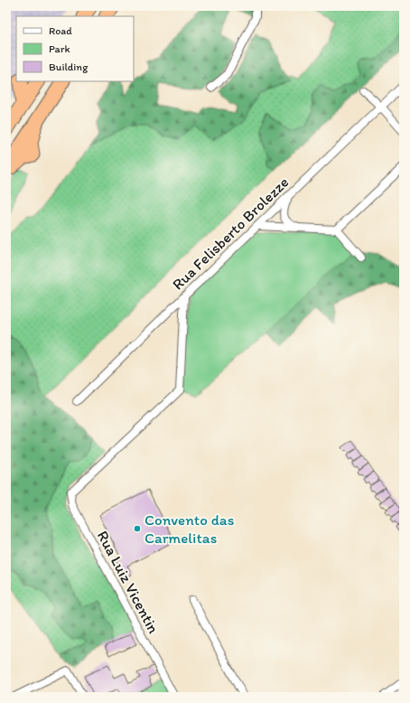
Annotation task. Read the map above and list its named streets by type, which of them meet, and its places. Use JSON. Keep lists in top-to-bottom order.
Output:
{
  "streets": {
    "street": ["Rua Felisberto Brolezze", "Rua Luiz Vicentin"]
  },
  "crossings": [
    ["Rua Felisberto Brolezze", "Rua Luiz Vicentin"]
  ],
  "places": ["Convento das Carmelitas"],
  "legend": ["Road", "Park", "Building"]
}
